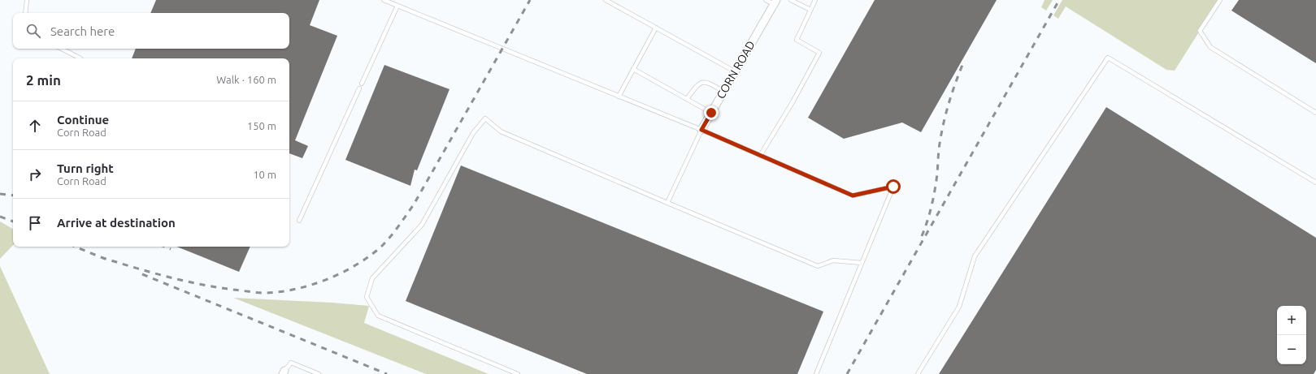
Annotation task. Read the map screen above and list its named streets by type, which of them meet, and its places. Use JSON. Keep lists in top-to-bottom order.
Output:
{
  "streets": {
    "street": ["CORN ROAD"]
  },
  "page": {
    "search": "Search here",
    "heading": ["2 min", "Walk · 160 m"],
    "list": [
      ["Continue", "Corn Road", "150 m"],
      ["Turn right", "Corn Road", "10 m"],
      "Arrive at destination"
    ],
    "map_buttons": ["+", "−"]
  }
}
